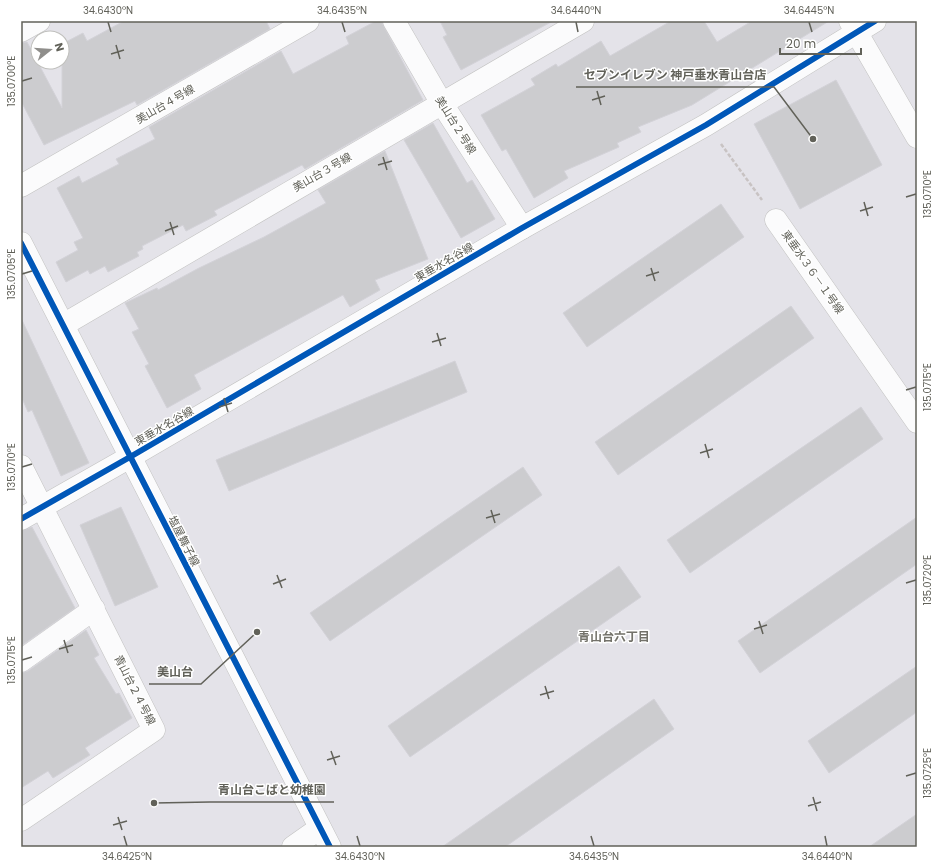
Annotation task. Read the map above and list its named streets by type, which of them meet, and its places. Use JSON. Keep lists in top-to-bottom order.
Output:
{
  "streets": {
    "street": [
      "美山台４号線",
      "美山台２号線",
      "美山台３号線",
      "東垂水名谷線",
      "東垂水３６－１号線",
      "塩屋舞子線",
      "青山台２４号線"
    ]
  },
  "crossings": [
    ["美山台２号線", "美山台３号線"],
    ["美山台２号線", "東垂水名谷線"],
    ["美山台３号線", "塩屋舞子線"],
    ["東垂水名谷線", "東垂水３６－１号線"],
    ["東垂水名谷線", "塩屋舞子線"],
    ["東垂水名谷線", "青山台２４号線"]
  ],
  "districts": ["青山台六丁目"],
  "places": ["セブンイレブン 神戸垂水青山台店", "美山台", "青山台こばと幼稚園"],
  "scale_bar": "20 m",
  "north": "right",
  "coordinates": [
    "34.6430°N",
    "34.6435°N",
    "34.6440°N",
    "34.6445°N",
    "135.0700°E",
    "135.0710°E",
    "135.0705°E",
    "135.0715°E",
    "135.0720°E",
    "135.0725°E",
    "34.6425°N"
  ]
}
